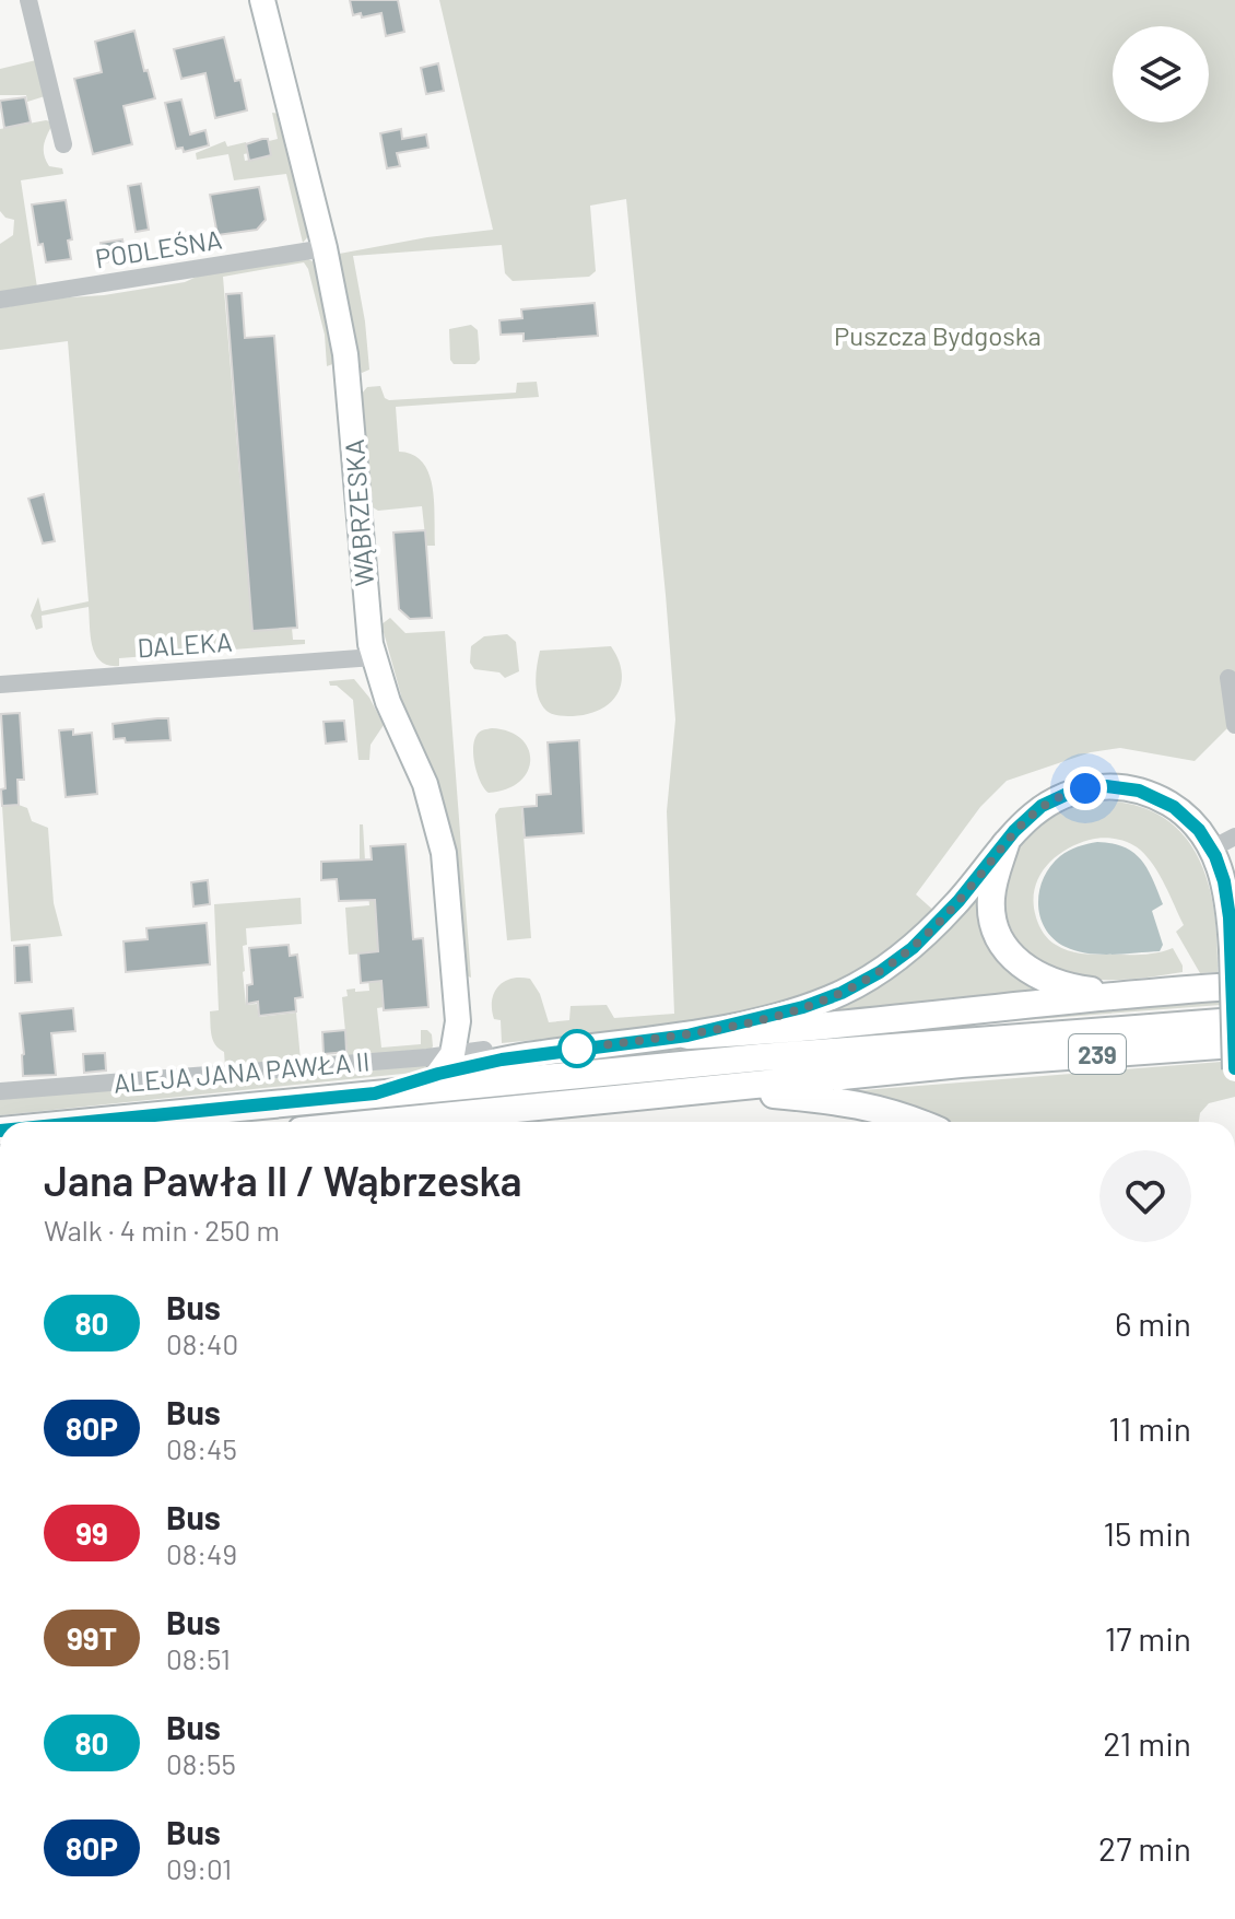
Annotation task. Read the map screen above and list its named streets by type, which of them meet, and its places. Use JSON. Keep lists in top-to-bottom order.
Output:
{
  "streets": {
    "main road": ["239", "ALEJA JANA PAWŁA II"],
    "street": ["PODLEŚNA", "WĄBRZESKA", "DALEKA"]
  },
  "crossings": [
    ["PODLEŚNA", "WĄBRZESKA"],
    ["WĄBRZESKA", "DALEKA"],
    ["WĄBRZESKA", "ALEJA JANA PAWŁA II"],
    ["239", "ALEJA JANA PAWŁA II"]
  ],
  "parks": ["Puszcza Bydgoska"],
  "lines": ["bus line 80"],
  "page": {
    "heading": ["Jana Pawła II / Wąbrzeska", "Walk · 4 min · 250 m"],
    "list": [
      {
        "mark": "80",
        "name": "Bus",
        "note": "08:40",
        "value": "6 min"
      },
      {
        "mark": "80P",
        "name": "Bus",
        "note": "08:45",
        "value": "11 min"
      },
      {
        "mark": "99",
        "name": "Bus",
        "note": "08:49",
        "value": "15 min"
      },
      {
        "mark": "99T",
        "name": "Bus",
        "note": "08:51",
        "value": "17 min"
      },
      {
        "mark": "80",
        "name": "Bus",
        "note": "08:55",
        "value": "21 min"
      },
      {
        "mark": "80P",
        "name": "Bus",
        "note": "09:01",
        "value": "27 min"
      }
    ]
  }
}
